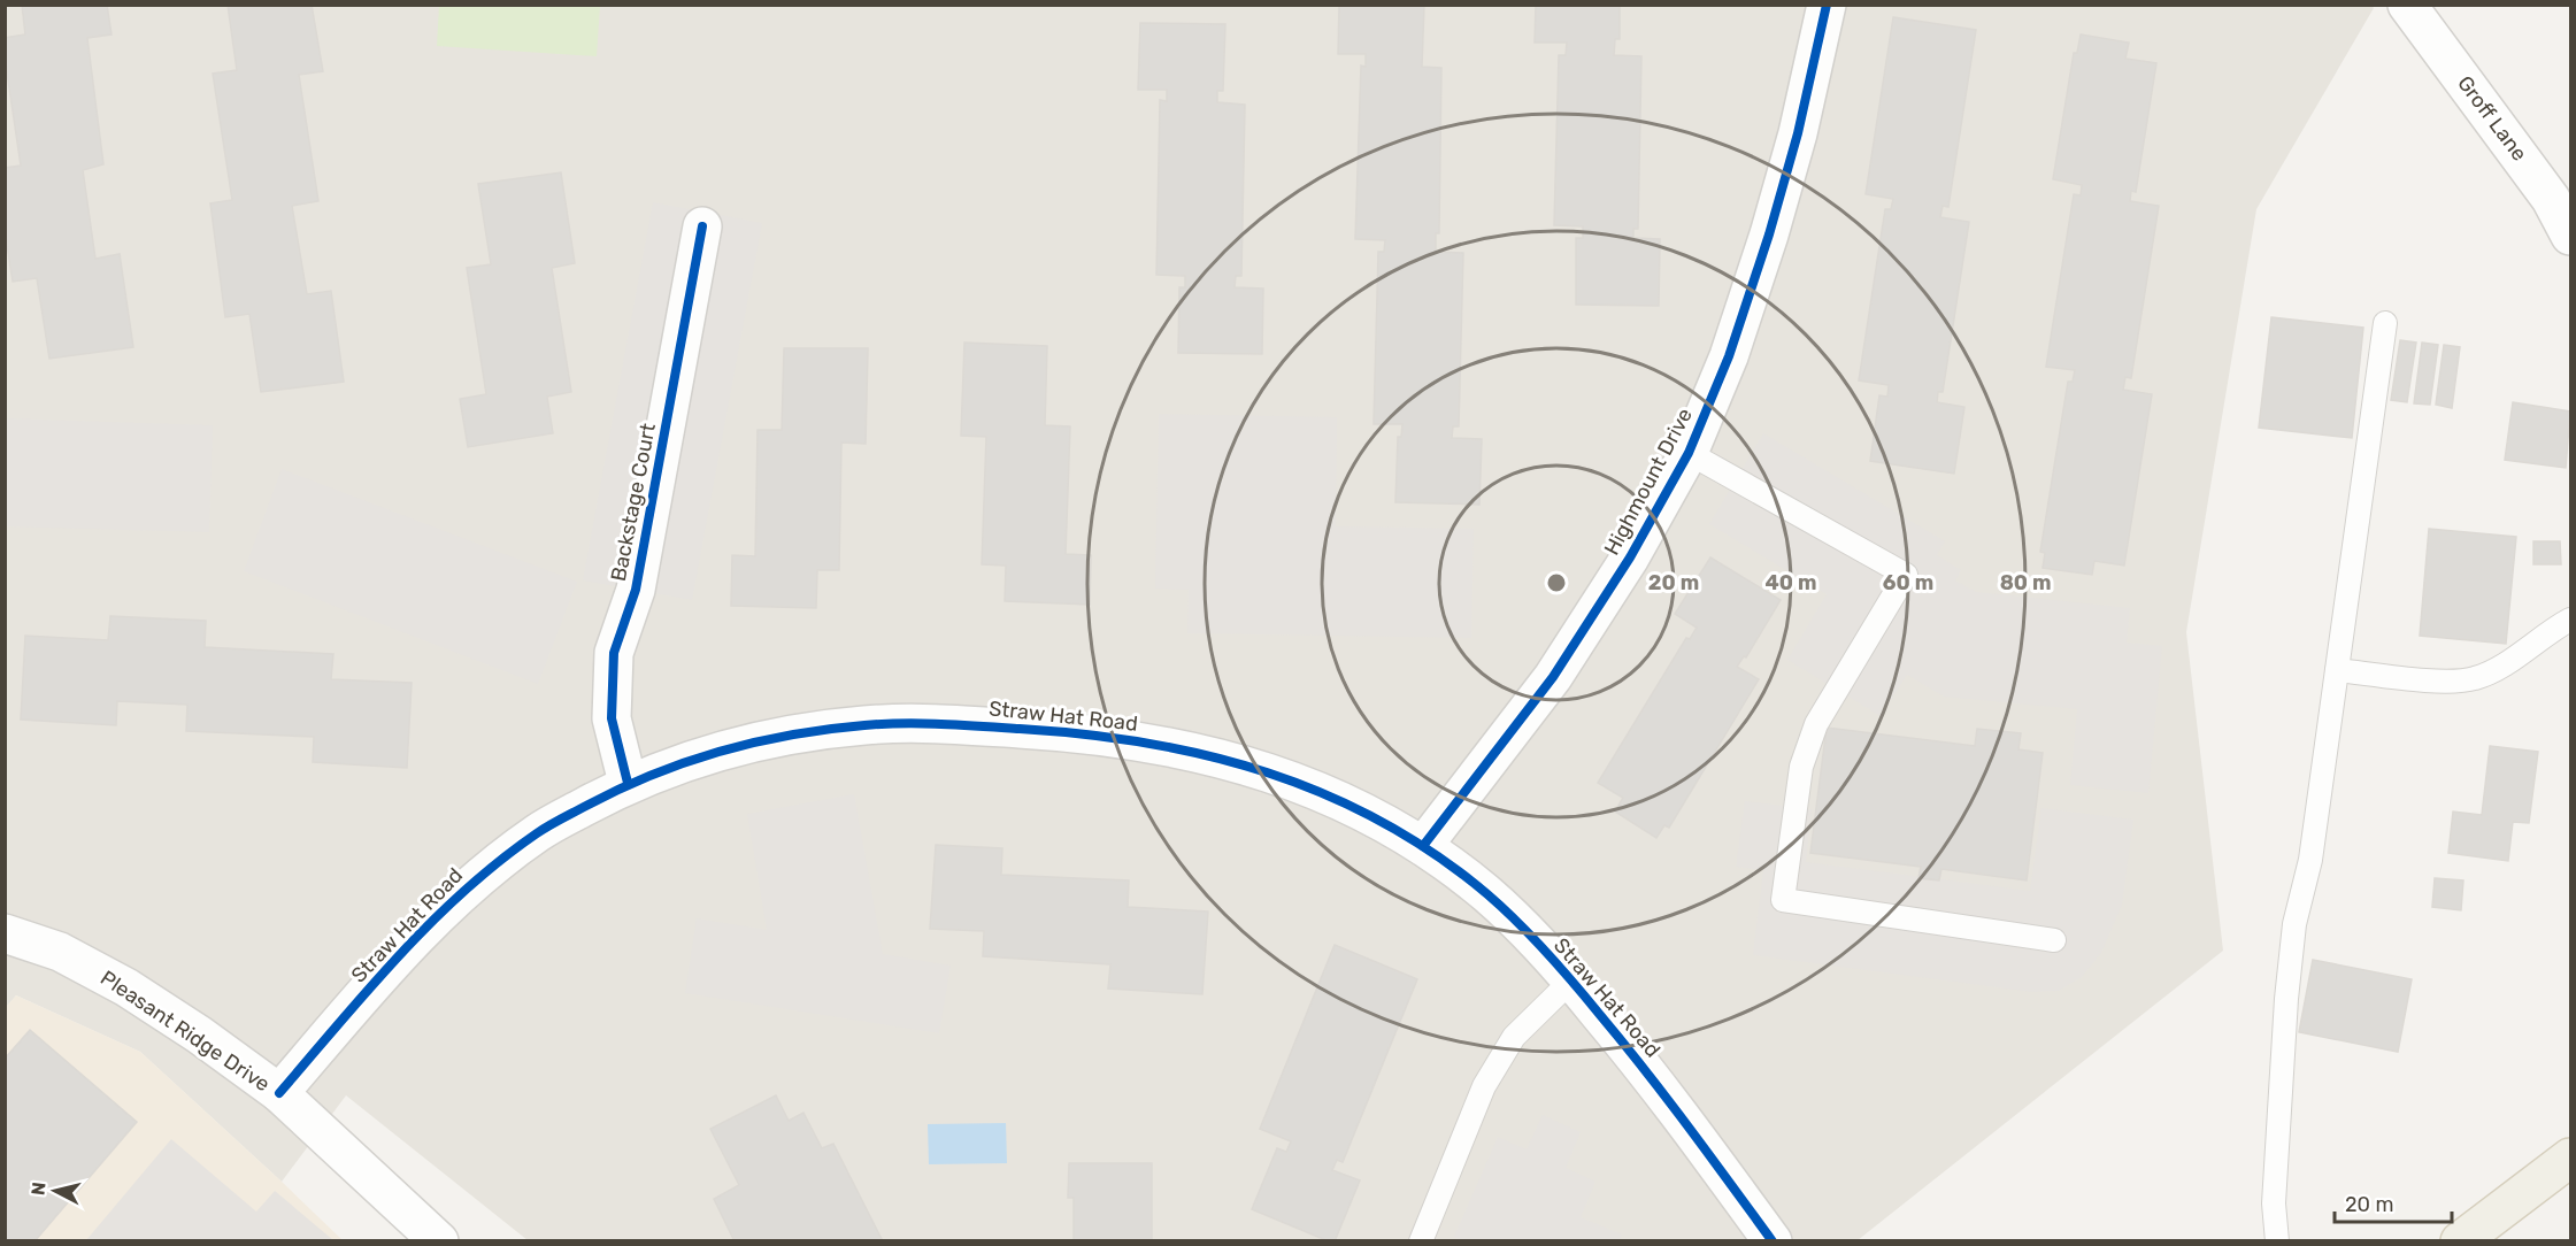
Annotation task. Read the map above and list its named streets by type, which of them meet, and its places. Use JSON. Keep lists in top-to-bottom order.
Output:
{
  "streets": {
    "street": [
      "Groff Lane",
      "Highmount Drive",
      "Backstage Court",
      "Straw Hat Road",
      "Pleasant Ridge Drive"
    ]
  },
  "crossings": [
    ["Highmount Drive", "Straw Hat Road"],
    ["Backstage Court", "Straw Hat Road"],
    ["Straw Hat Road", "Pleasant Ridge Drive"]
  ],
  "scale_bar": "20 m",
  "north": "left",
  "rings": [
    "20 m",
    "40 m",
    "60 m",
    "80 m"
  ]
}
